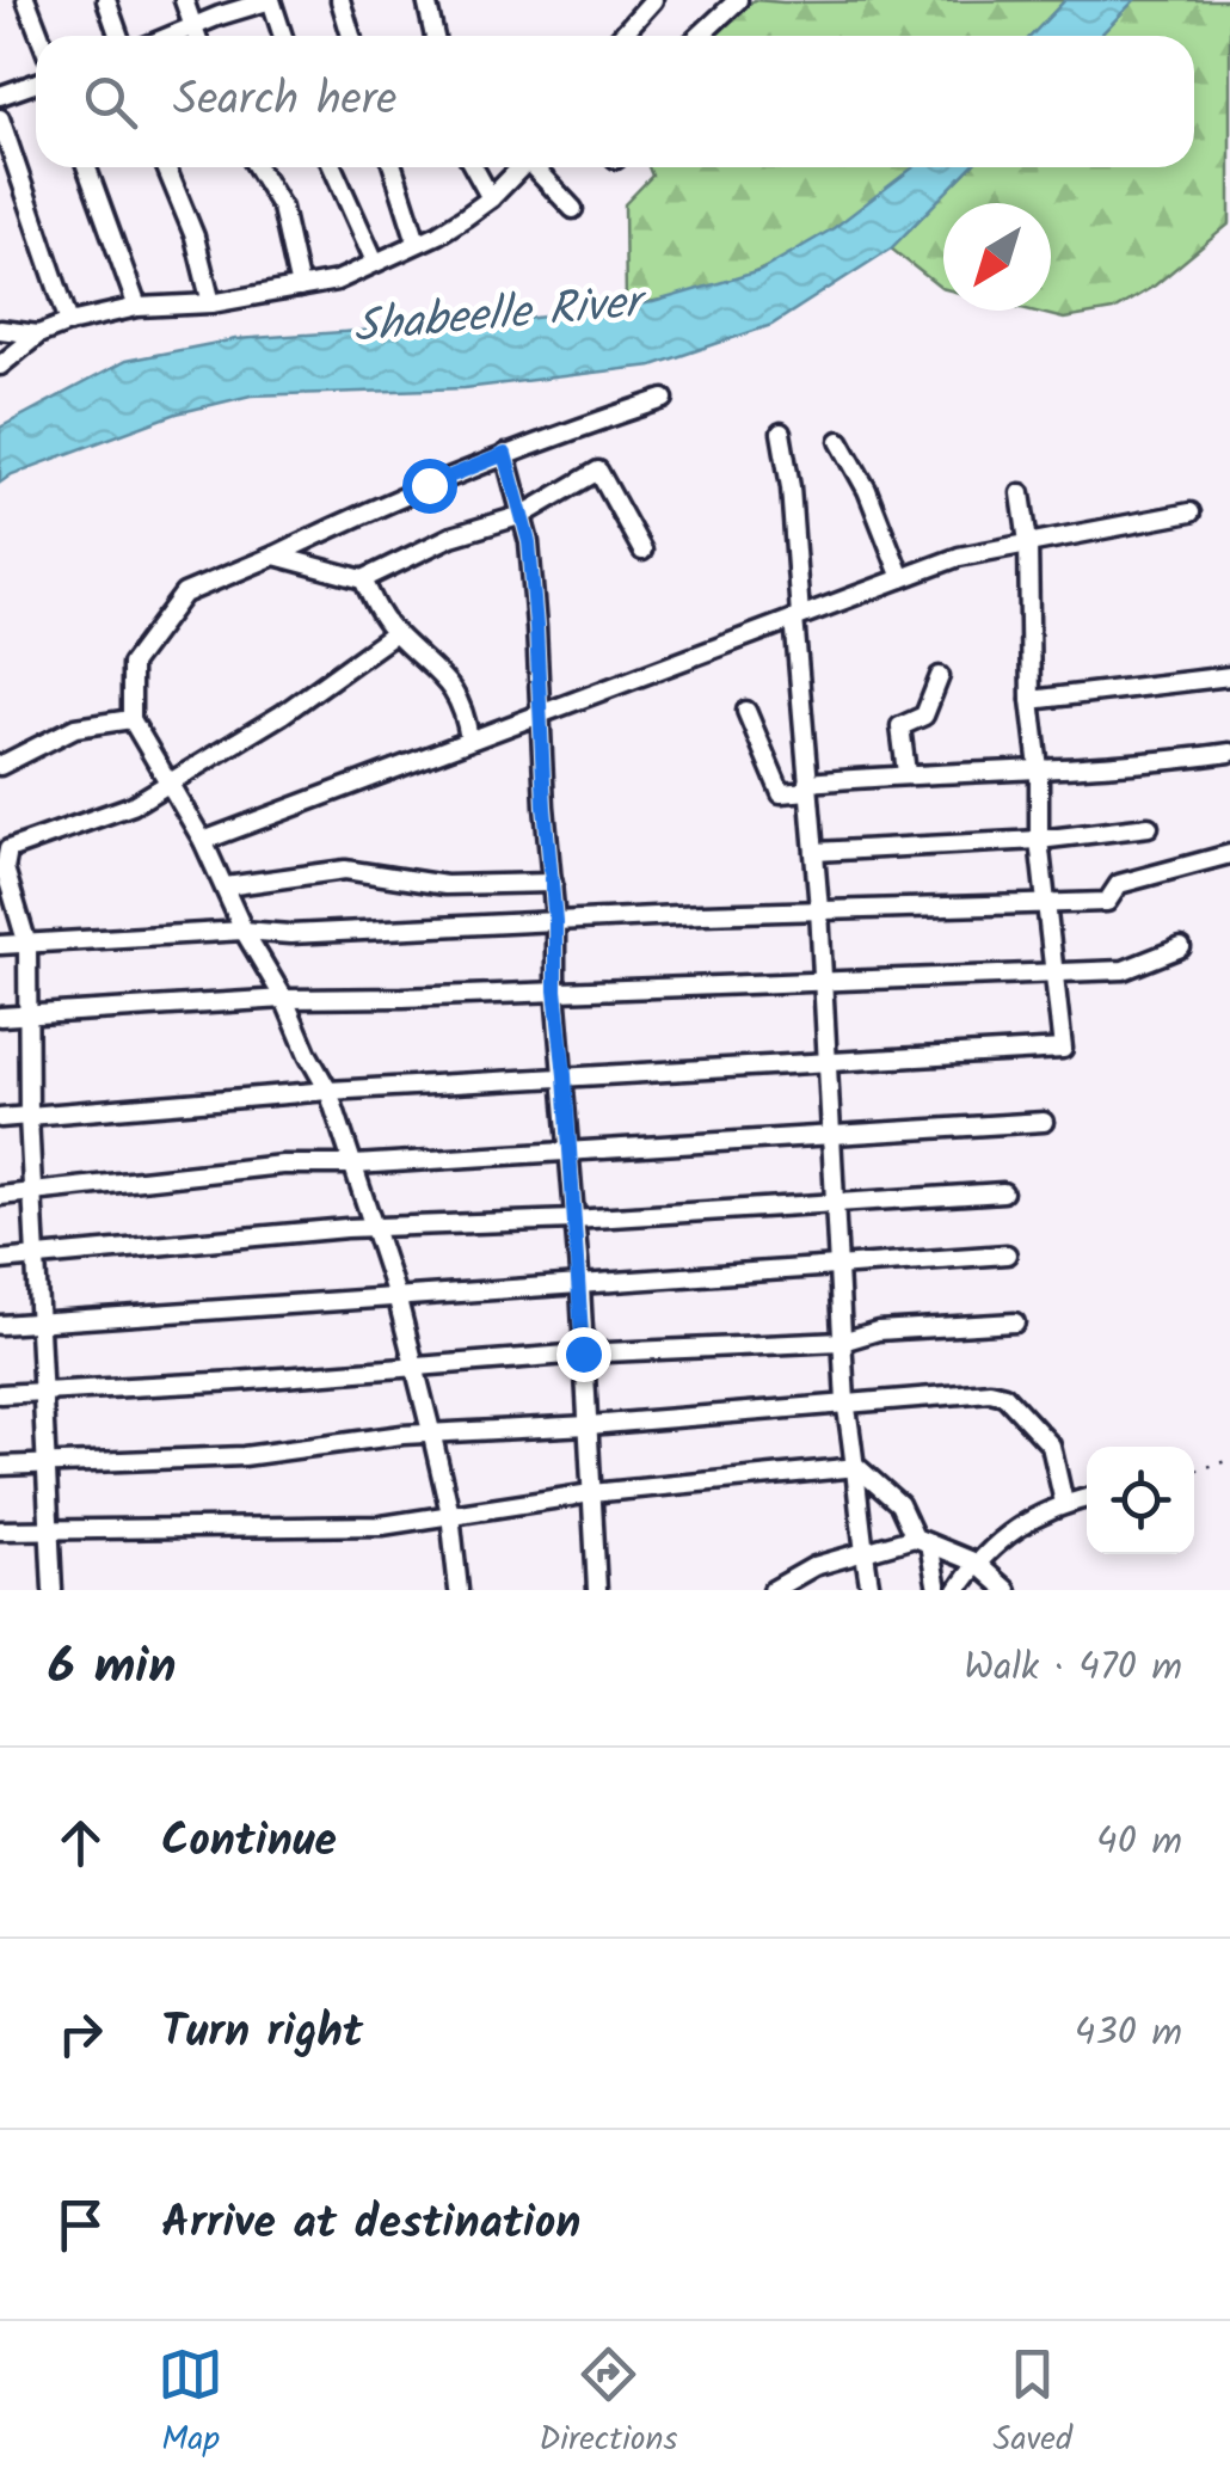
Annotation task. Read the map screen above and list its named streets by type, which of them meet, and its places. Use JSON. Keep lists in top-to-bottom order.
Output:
{
  "water": ["Shabeelle River"],
  "north": "bottom left",
  "page": {
    "search": "Search here",
    "heading": ["6 min", "Walk · 470 m"],
    "list": [
      ["Continue", "40 m"],
      ["Turn right", "430 m"],
      "Arrive at destination"
    ],
    "nav": ["Map", "Directions", "Saved"]
  }
}
